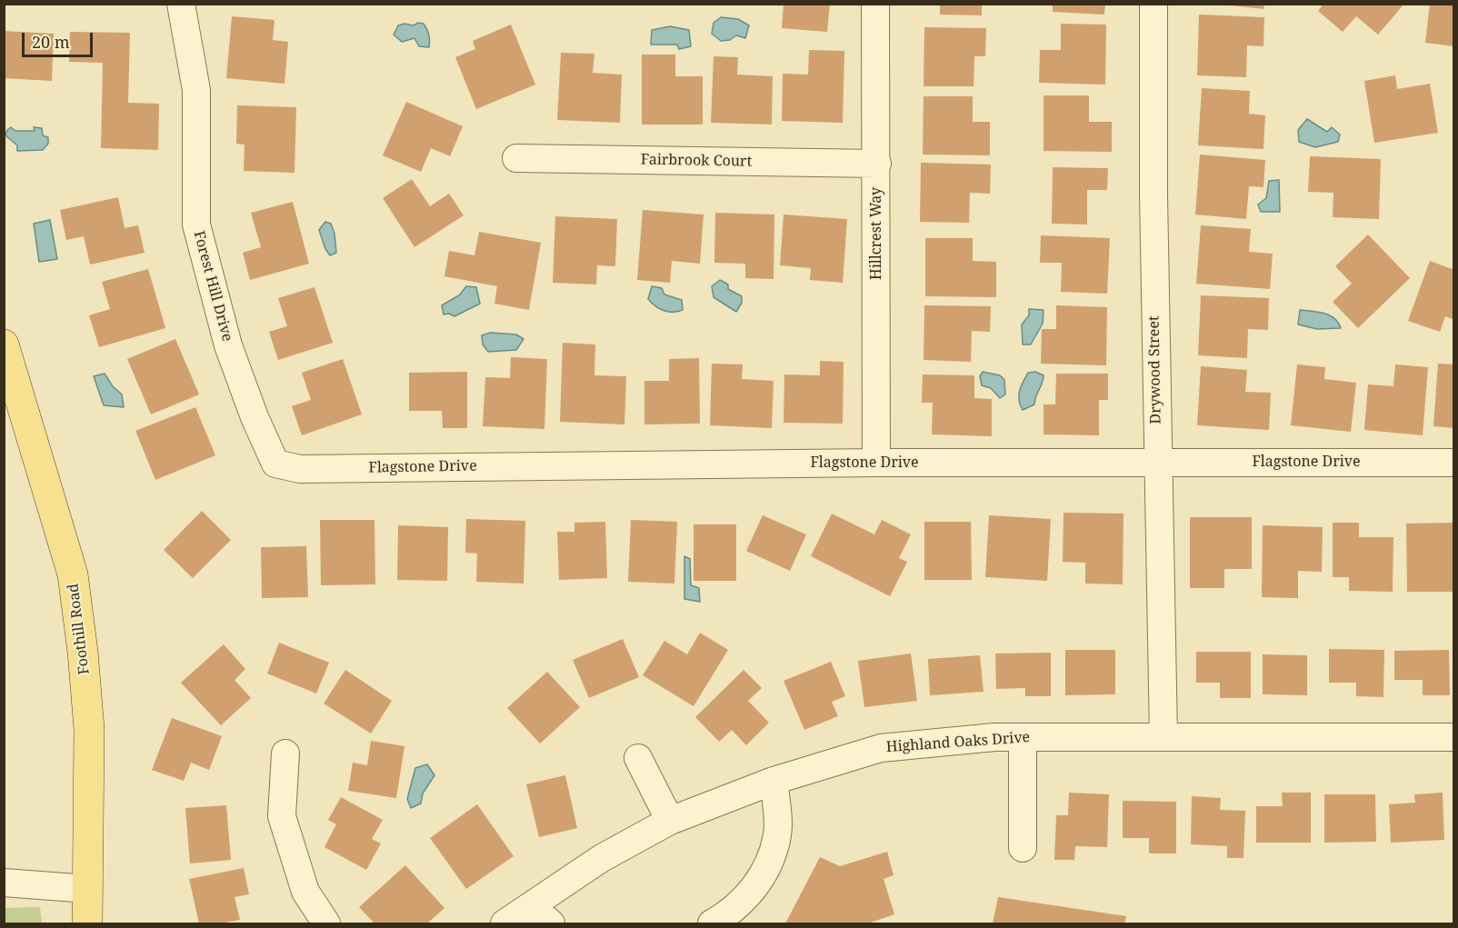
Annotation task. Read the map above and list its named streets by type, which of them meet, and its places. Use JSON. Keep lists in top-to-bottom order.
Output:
{
  "streets": {
    "main road": ["Foothill Road"],
    "street": [
      "Fairbrook Court",
      "Hillcrest Way",
      "Forest Hill Drive",
      "Drywood Street",
      "Flagstone Drive",
      "Highland Oaks Drive"
    ]
  },
  "crossings": [
    ["Fairbrook Court", "Hillcrest Way"],
    ["Hillcrest Way", "Flagstone Drive"],
    ["Forest Hill Drive", "Flagstone Drive"],
    ["Drywood Street", "Flagstone Drive"],
    ["Drywood Street", "Highland Oaks Drive"]
  ],
  "scale_bar": "20 m"
}
